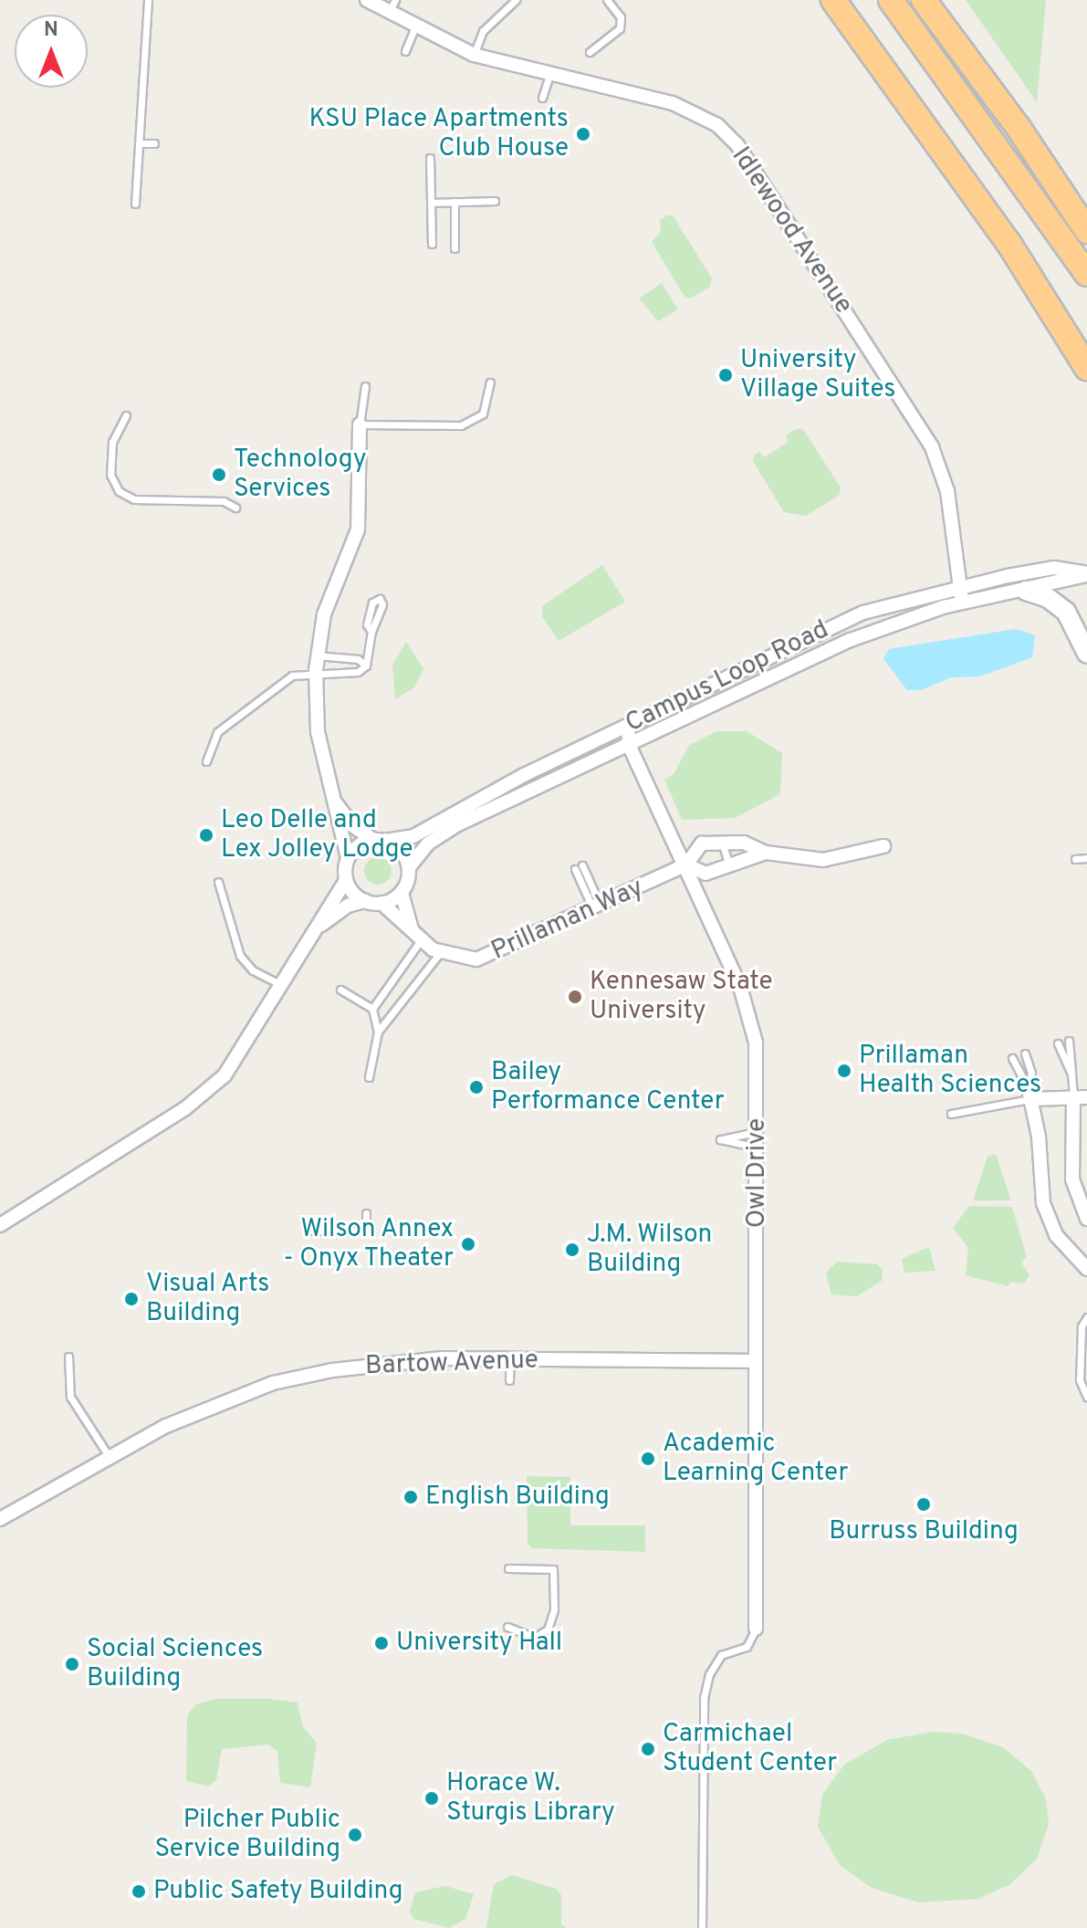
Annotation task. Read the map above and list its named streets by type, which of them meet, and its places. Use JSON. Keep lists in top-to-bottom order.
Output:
{
  "streets": {
    "street": [
      "Idlewood Avenue",
      "Campus Loop Road",
      "Prillaman Way",
      "Owl Drive",
      "Bartow Avenue"
    ]
  },
  "crossings": [
    ["Idlewood Avenue", "Campus Loop Road"],
    ["Campus Loop Road", "Prillaman Way"],
    ["Campus Loop Road", "Owl Drive"],
    ["Prillaman Way", "Owl Drive"],
    ["Owl Drive", "Bartow Avenue"]
  ],
  "places": [
    "KSU Place Apartments Club House",
    "University Village Suites",
    "Technology Services",
    "Leo Delle and Lex Jolley Lodge",
    "Kennesaw State University",
    "Prillaman Health Sciences",
    "Bailey Performance Center",
    "Wilson Annex - Onyx Theater",
    "J.M. Wilson Building",
    "Visual Arts Building",
    "Academic Learning Center",
    "English Building",
    "Burruss Building",
    "University Hall",
    "Social Sciences Building",
    "Carmichael Student Center",
    "Horace W. Sturgis Library",
    "Pilcher Public Service Building",
    "Public Safety Building"
  ],
  "north": "top"
}
